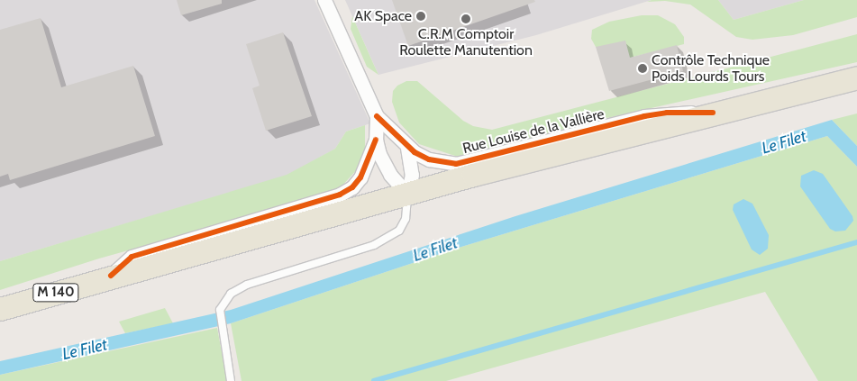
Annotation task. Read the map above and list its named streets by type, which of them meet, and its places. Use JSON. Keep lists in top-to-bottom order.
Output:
{
  "streets": {
    "main road": ["M 140"],
    "street": ["Rue Louise de la Vallière"]
  },
  "crossings": [
    ["Rue Louise de la Vallière", "M 140"]
  ],
  "water": ["Le Filet"],
  "places": ["AK Space", "C.R.M Comptoir Roulette Manutention", "Contrôle Technique Poids Lourds Tours"]
}
